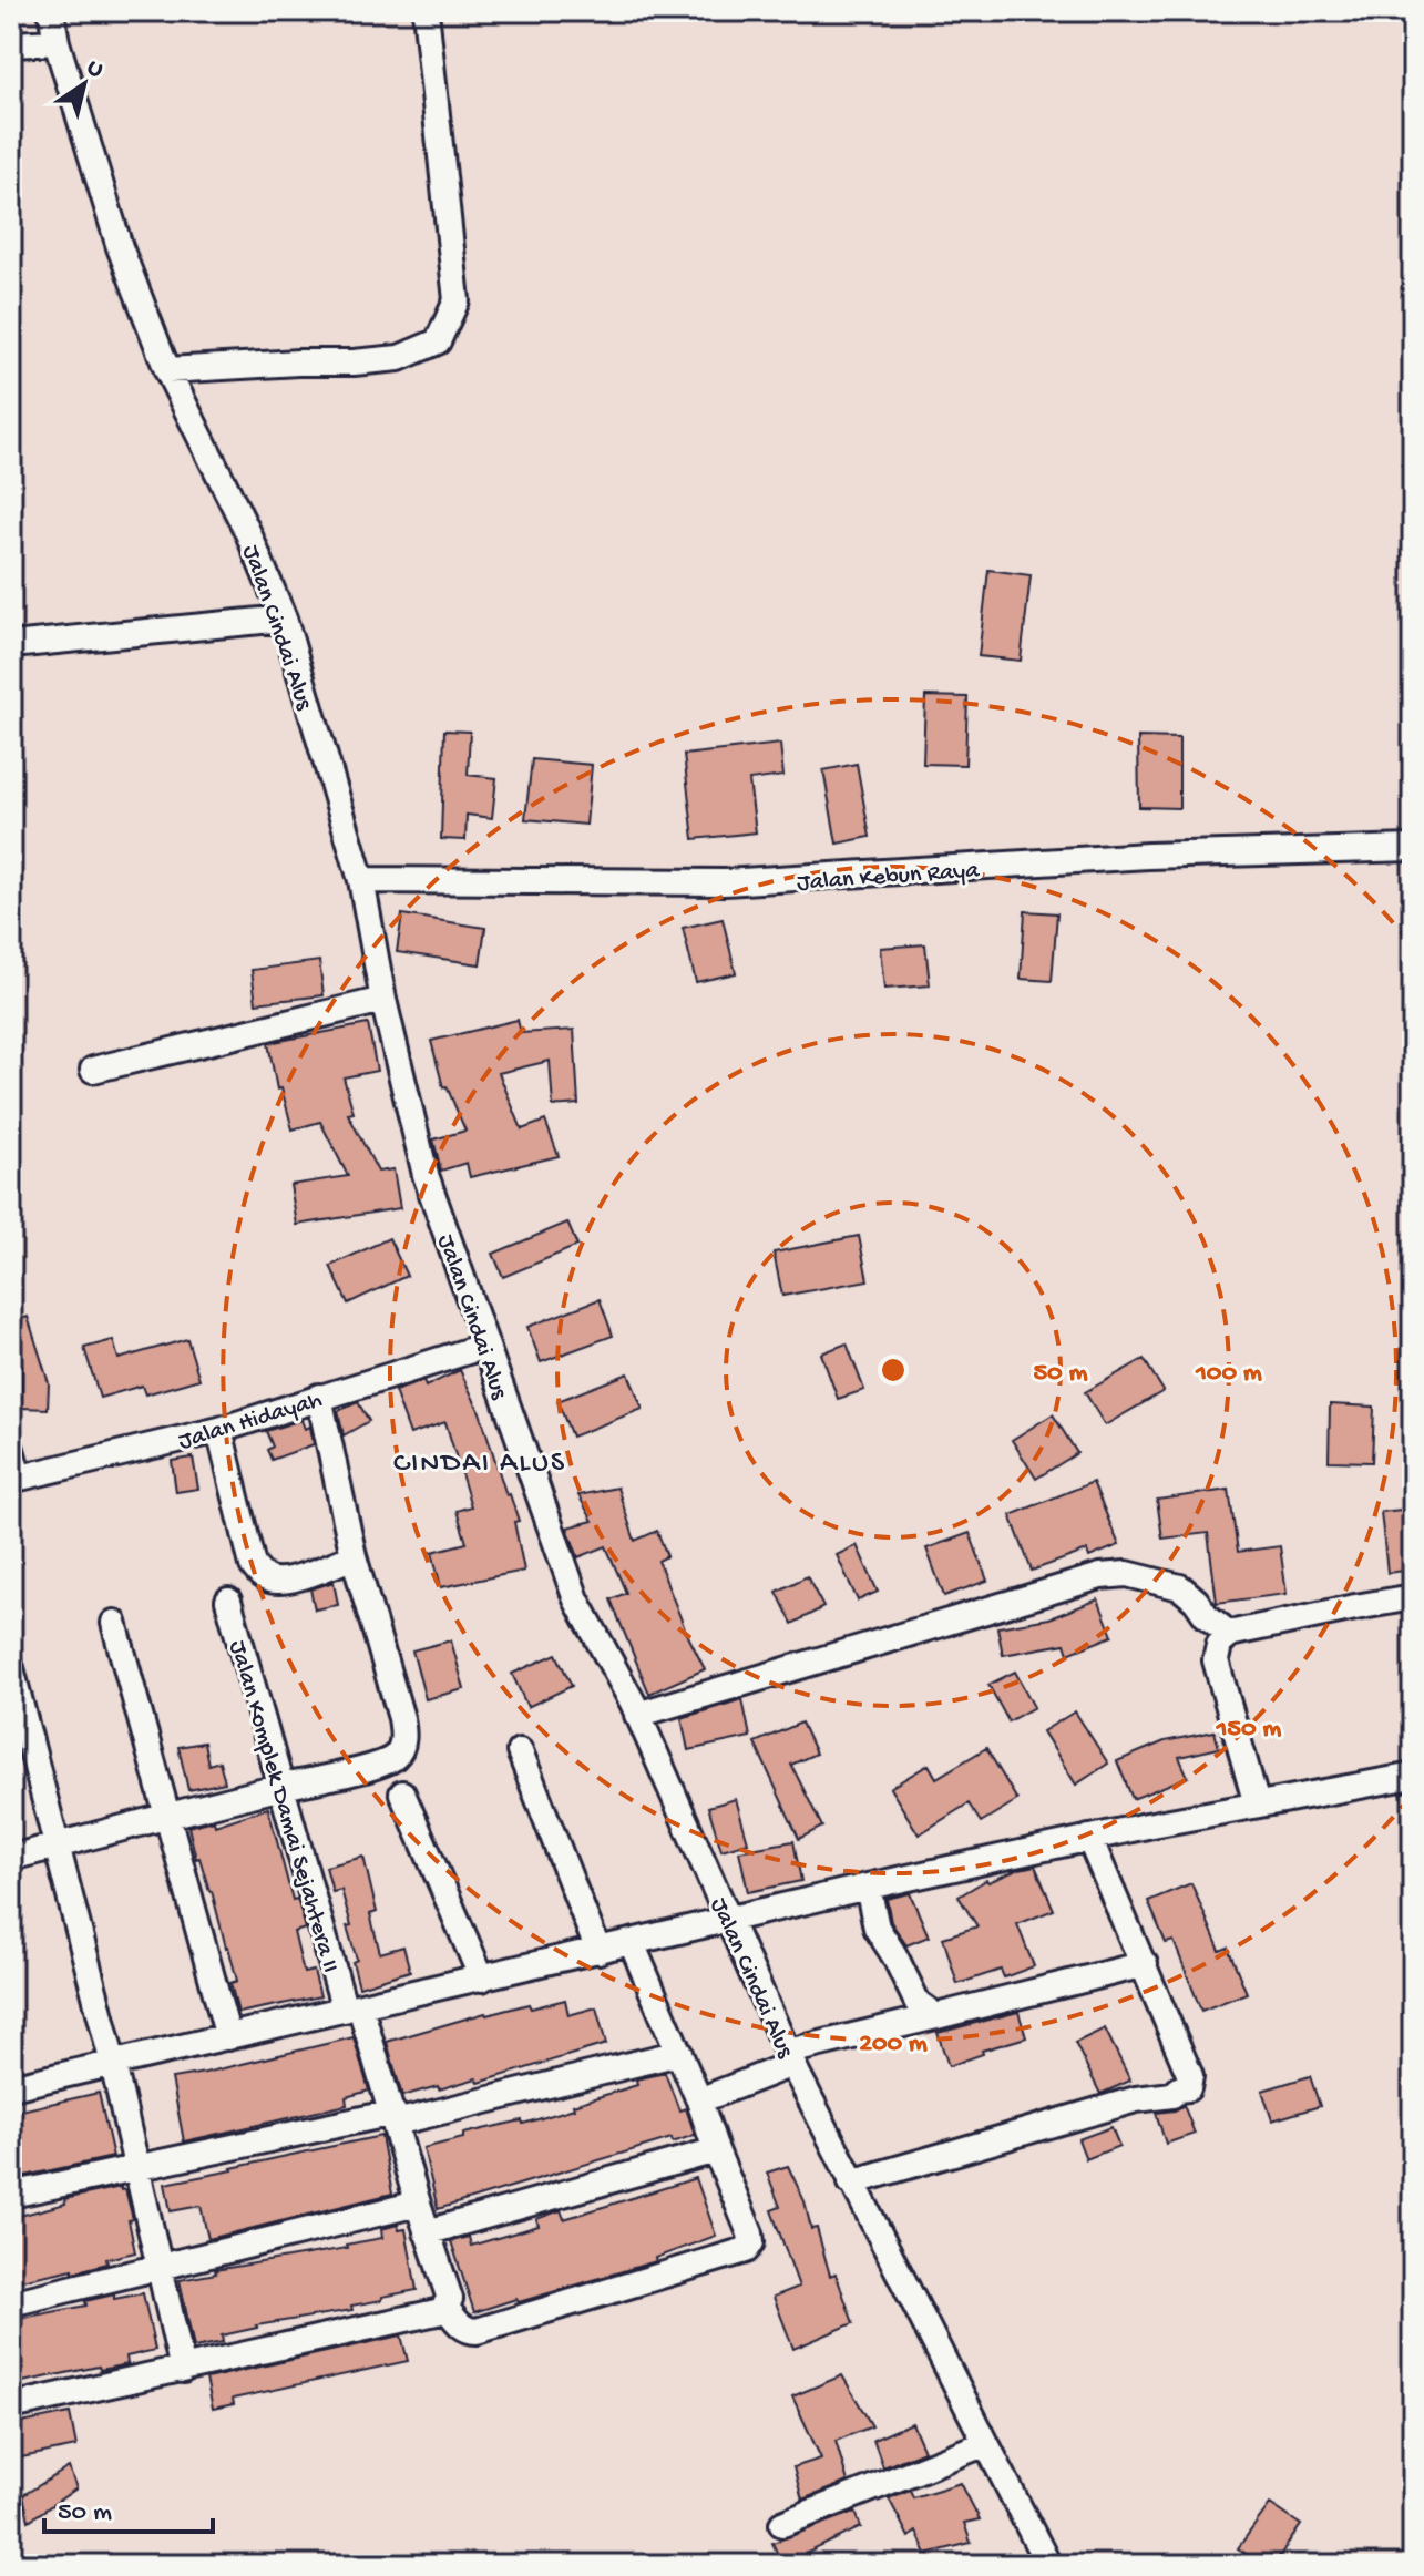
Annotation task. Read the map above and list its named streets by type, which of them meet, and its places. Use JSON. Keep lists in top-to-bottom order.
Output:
{
  "streets": {
    "street": [
      "Jalan Cindai Alus",
      "Jalan Kebun Raya",
      "Jalan Hidayah",
      "Jalan Komplek Damai Sejahtera II"
    ]
  },
  "crossings": [
    ["Jalan Cindai Alus", "Jalan Kebun Raya"],
    ["Jalan Cindai Alus", "Jalan Hidayah"]
  ],
  "districts": ["CINDAI ALUS"],
  "scale_bar": "50 m",
  "north": "top right",
  "rings": [
    "50 m",
    "100 m",
    "150 m",
    "200 m"
  ]
}
